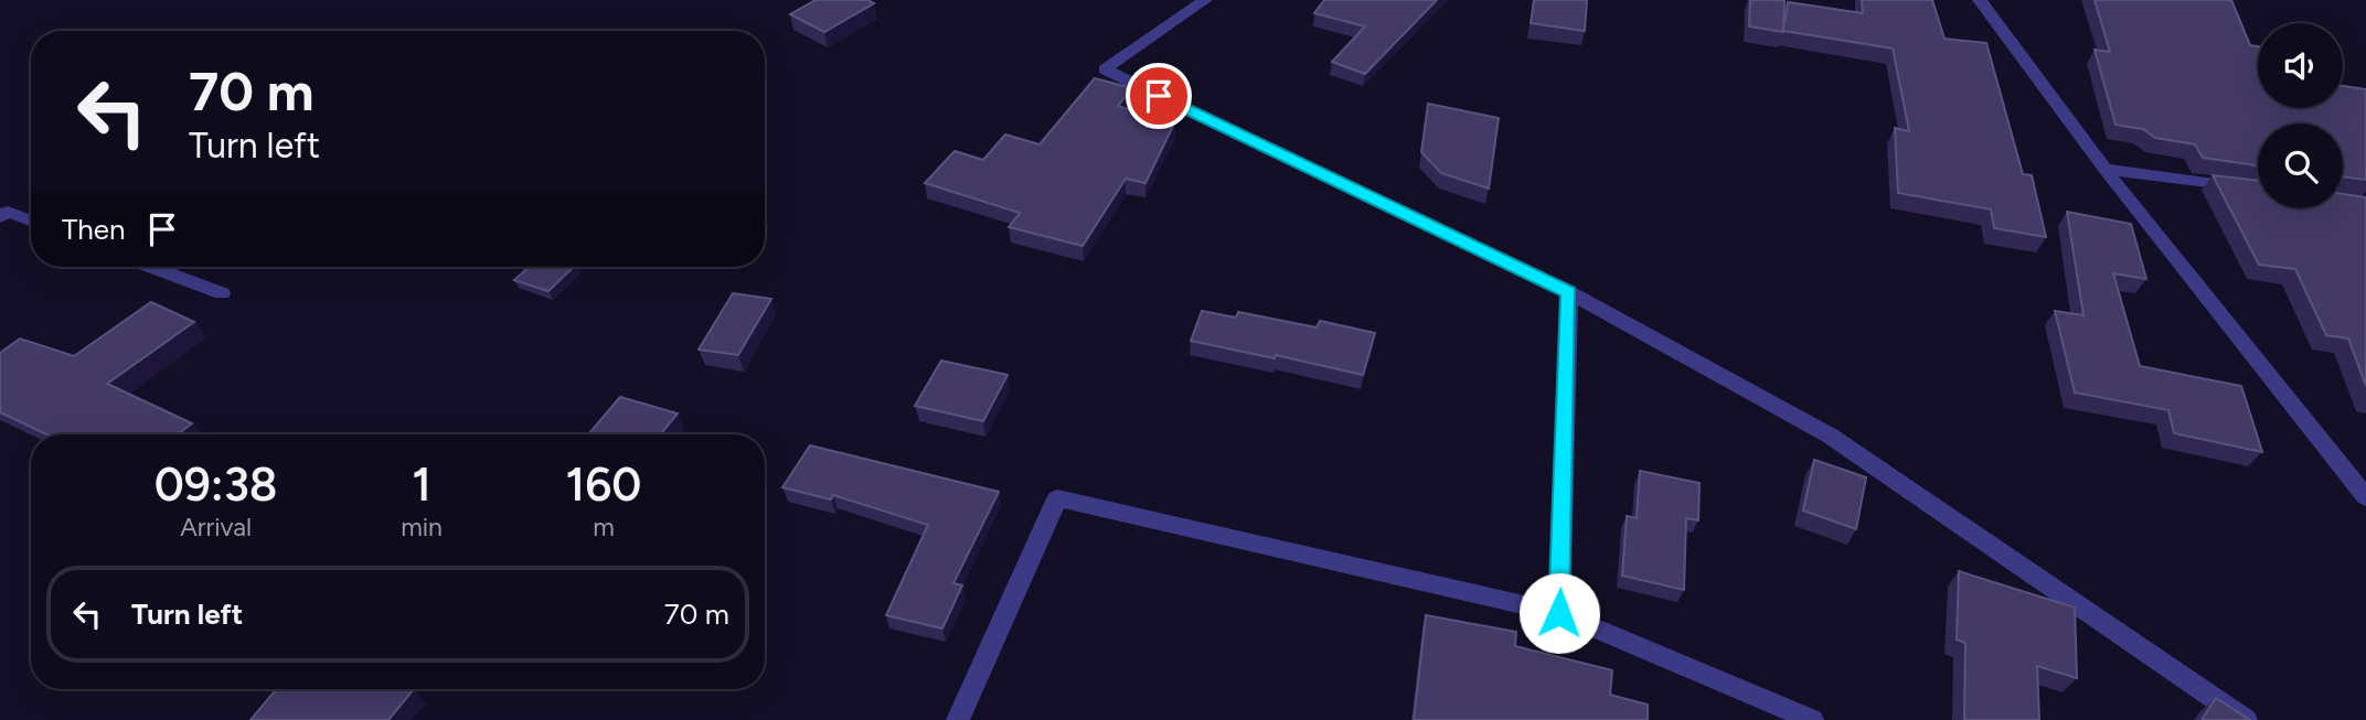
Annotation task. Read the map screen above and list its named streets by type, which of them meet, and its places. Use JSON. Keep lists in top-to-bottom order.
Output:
{
  "page": {
    "turn": ["70 m", "Turn left"],
    "then": "Then",
    "eta": [
      "09:38",
      "Arrival",
      "1",
      "min",
      "160",
      "m"
    ],
    "list": [
      {
        "name": "Turn left",
        "value": "70 m"
      }
    ]
  }
}
